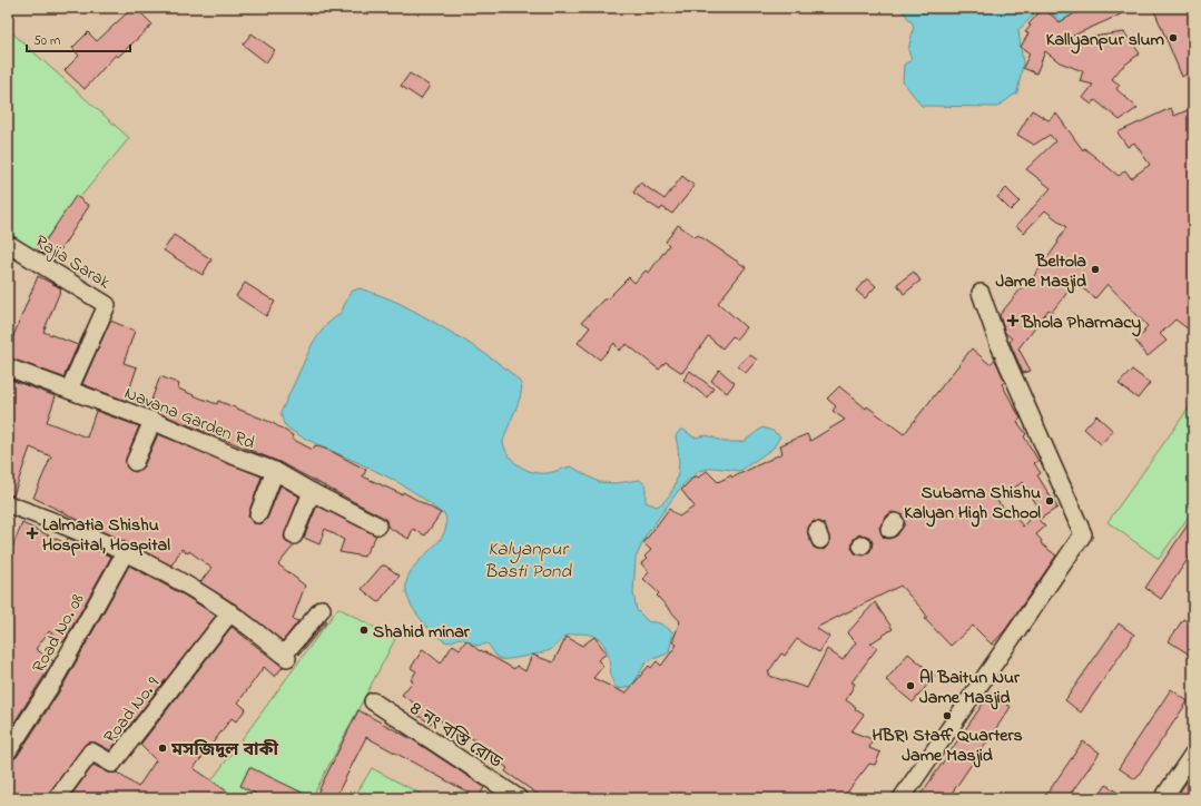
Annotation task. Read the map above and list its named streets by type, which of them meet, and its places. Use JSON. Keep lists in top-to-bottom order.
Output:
{
  "streets": {
    "street": [
      "Rajia Sarak",
      "Navana Garden Rd",
      "Road No. 08",
      "Road No. 9",
      "৪ নং বস্তি রোড"
    ]
  },
  "crossings": [
    ["Rajia Sarak", "Navana Garden Rd"]
  ],
  "water": ["Kalyanpur Basti Pond"],
  "places": {
    "other": [
      "Kallyanpur slum",
      "Beltola Jame Masjid",
      "Subarna Shishu Kalyan High School",
      "Shahid minar",
      "Al Baitun Nur Jame Masjid",
      "HBRI Staff Quarters Jame Masjid",
      "মসজিদুল বাকী"
    ],
    "health": ["Bhola Pharmacy", "Lalmatia Shishu Hospital, Hospital"]
  },
  "scale_bar": "50 m"
}
